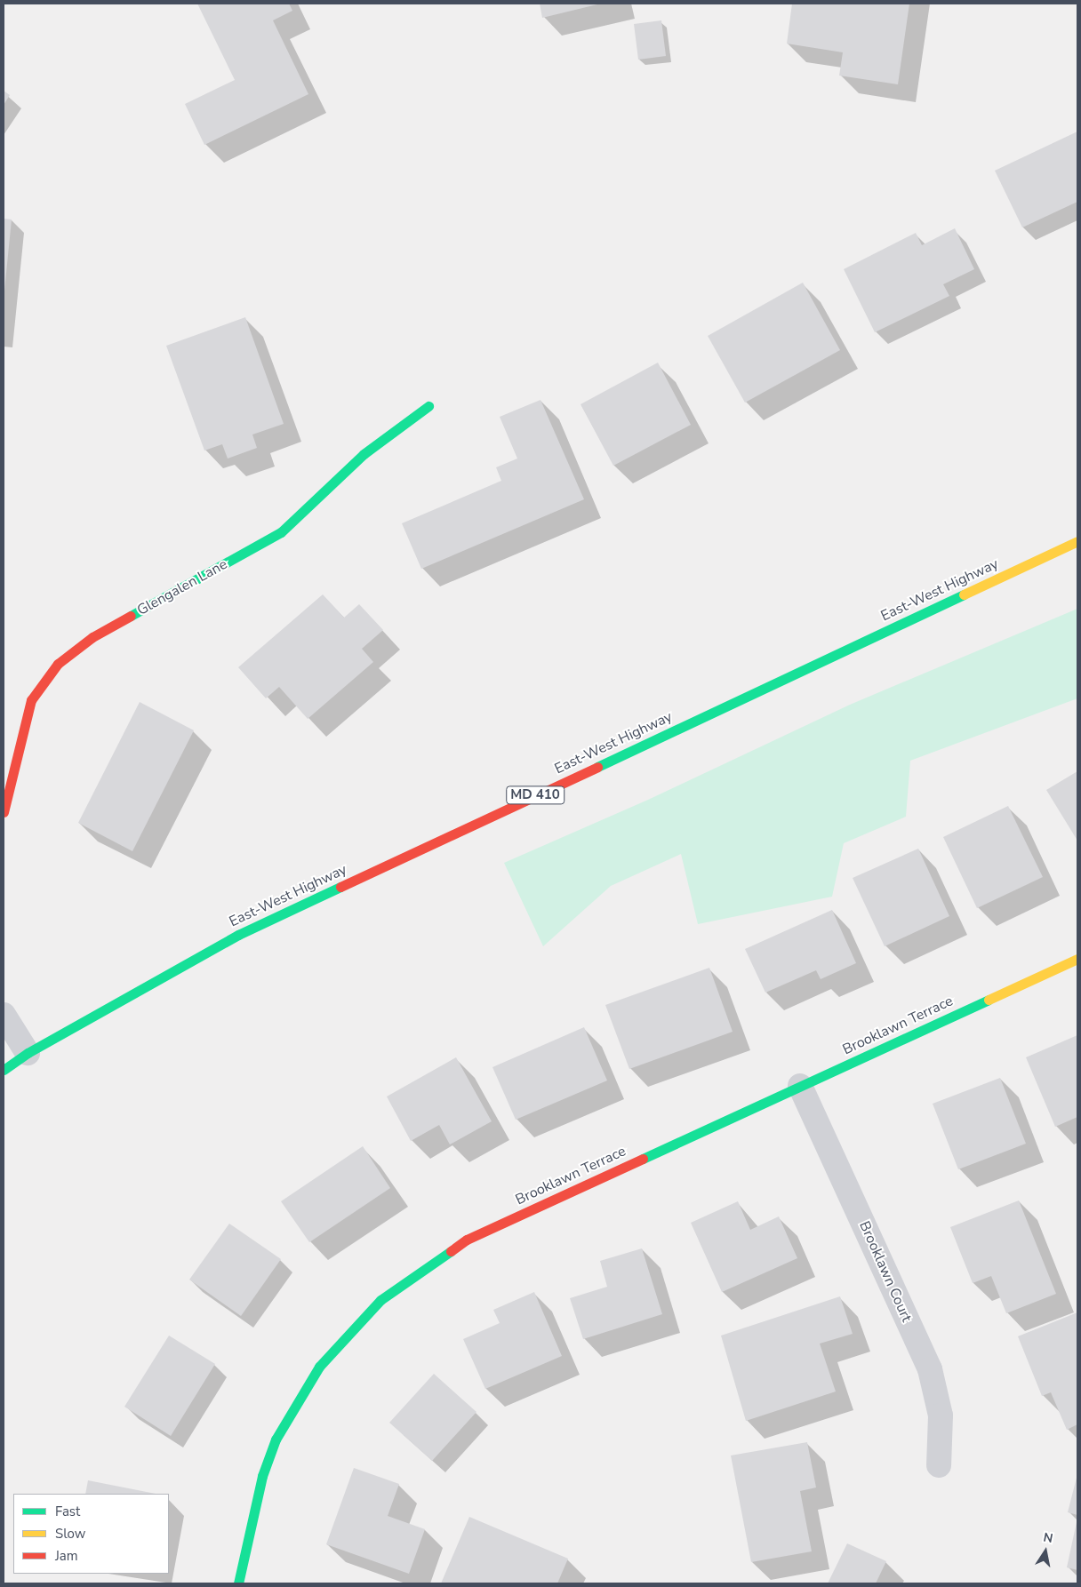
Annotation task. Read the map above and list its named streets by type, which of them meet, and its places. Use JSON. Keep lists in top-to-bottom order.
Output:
{
  "streets": {
    "street": [
      "Glengalen Lane",
      "East-West Highway",
      "MD 410",
      "Brooklawn Terrace",
      "Brooklawn Court"
    ]
  },
  "crossings": [
    ["Brooklawn Terrace", "Brooklawn Court"]
  ],
  "legend": ["Fast", "Slow", "Jam"],
  "north": "top"
}
